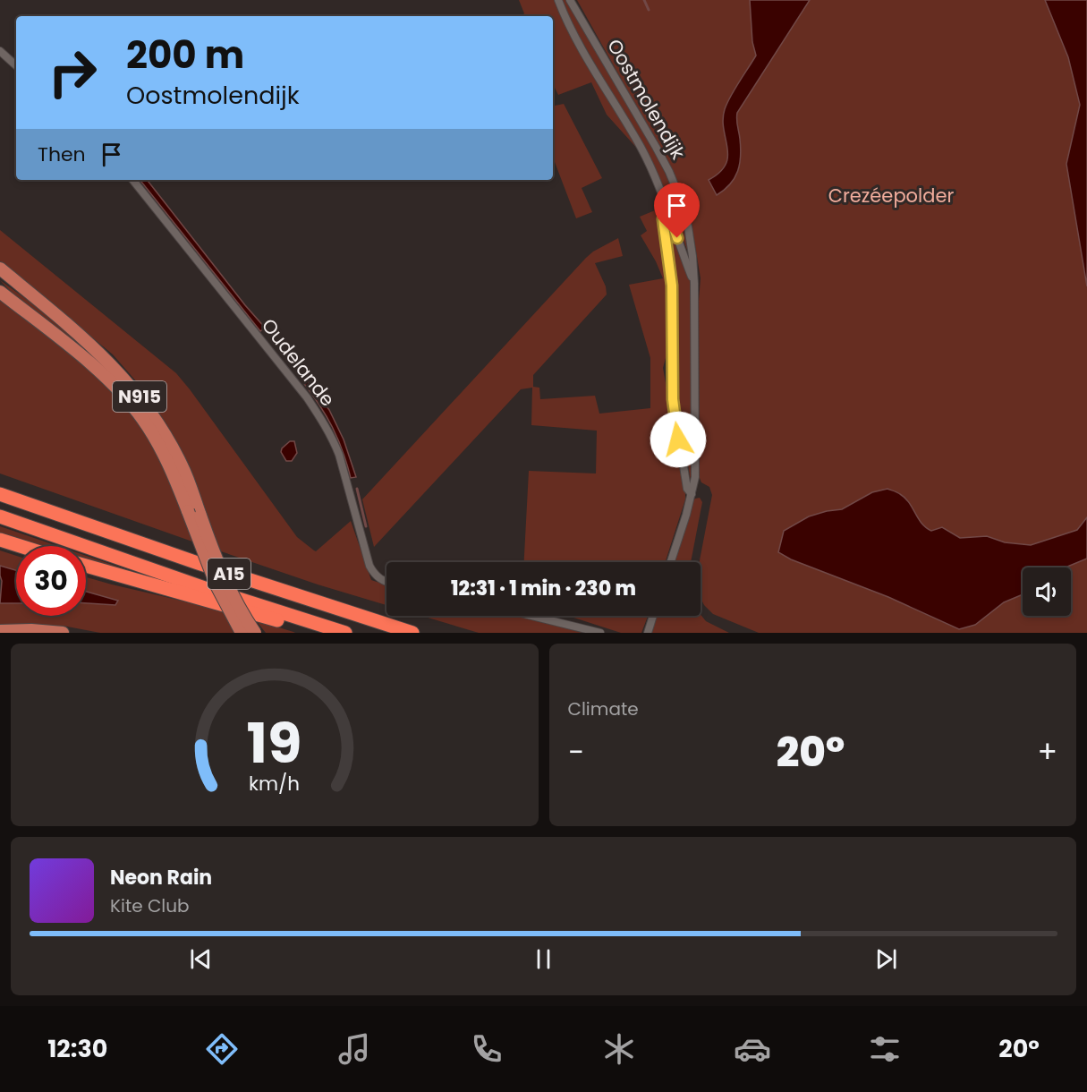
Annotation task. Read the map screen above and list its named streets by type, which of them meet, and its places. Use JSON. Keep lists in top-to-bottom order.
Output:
{
  "streets": {
    "highway": ["A15"],
    "main road": ["N915"],
    "street": ["Oostmolendijk", "Oudelande"]
  },
  "parks": ["Crezéepolder"],
  "page": {
    "turn": ["200 m", "Oostmolendijk"],
    "then": "Then",
    "limit": "30",
    "trip": "12:31 · 1 min · 230 m",
    "tile": "Climate",
    "heat": ["−", "20°", "+"],
    "song": ["Neon Rain", "Kite Club"],
    "tabs": ["12:30", "20°"],
    "gauge": ["19", "km/h"]
  }
}
